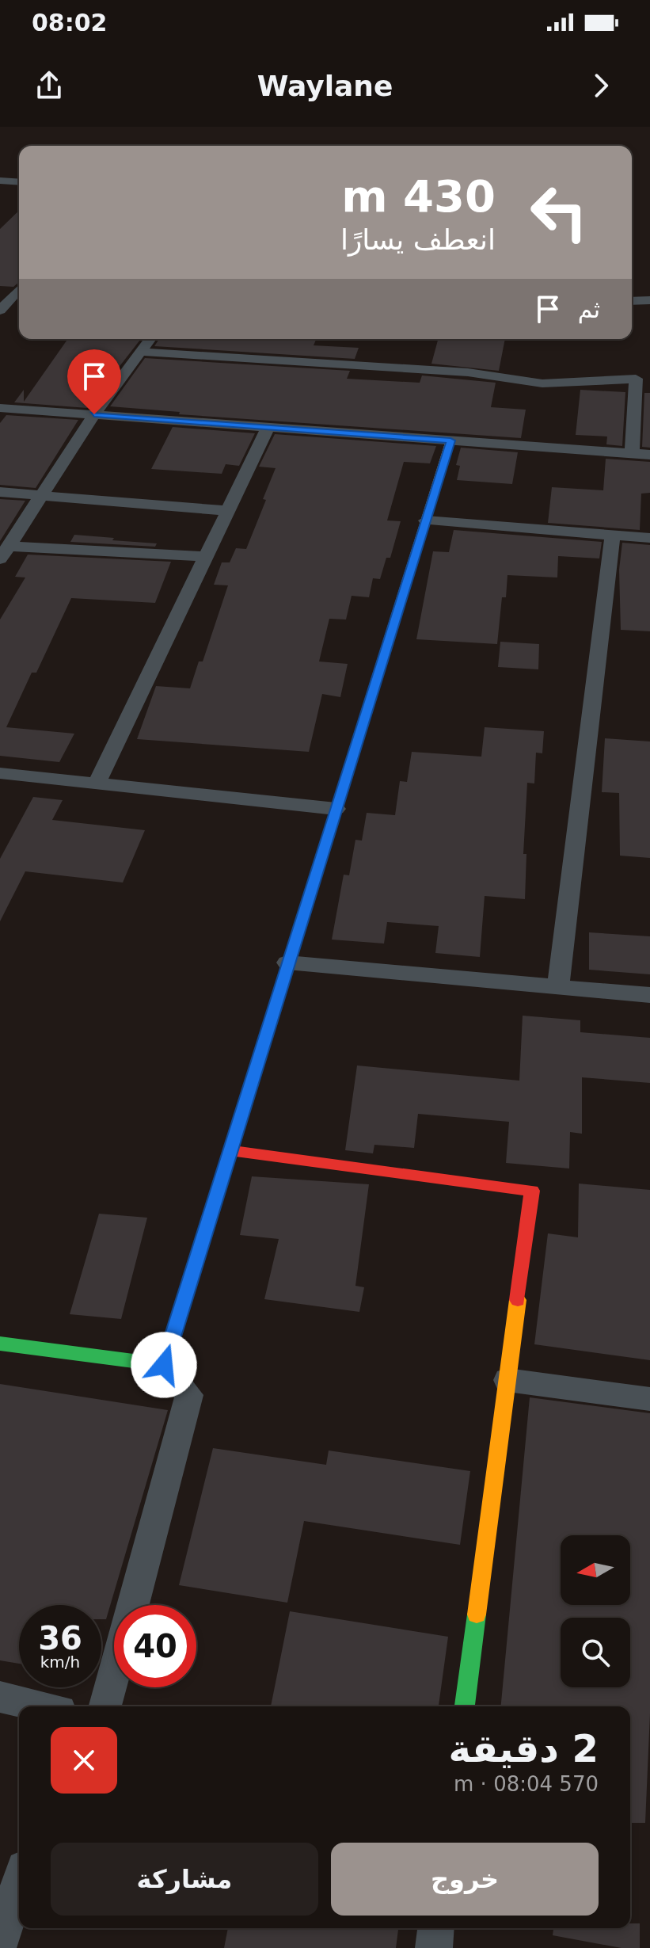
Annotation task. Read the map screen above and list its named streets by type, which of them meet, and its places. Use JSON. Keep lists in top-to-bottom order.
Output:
{
  "north": "left",
  "page": {
    "status": "08:02",
    "header": "Waylane",
    "turn": ["430 m", "انعطف يسارًا"],
    "then": "ثم",
    "speed": "36 km/h",
    "limit": "40",
    "heading": ["2 دقيقة", "570 m · 08:04"],
    "buttons": ["خروج", "مشاركة"]
  }
}
